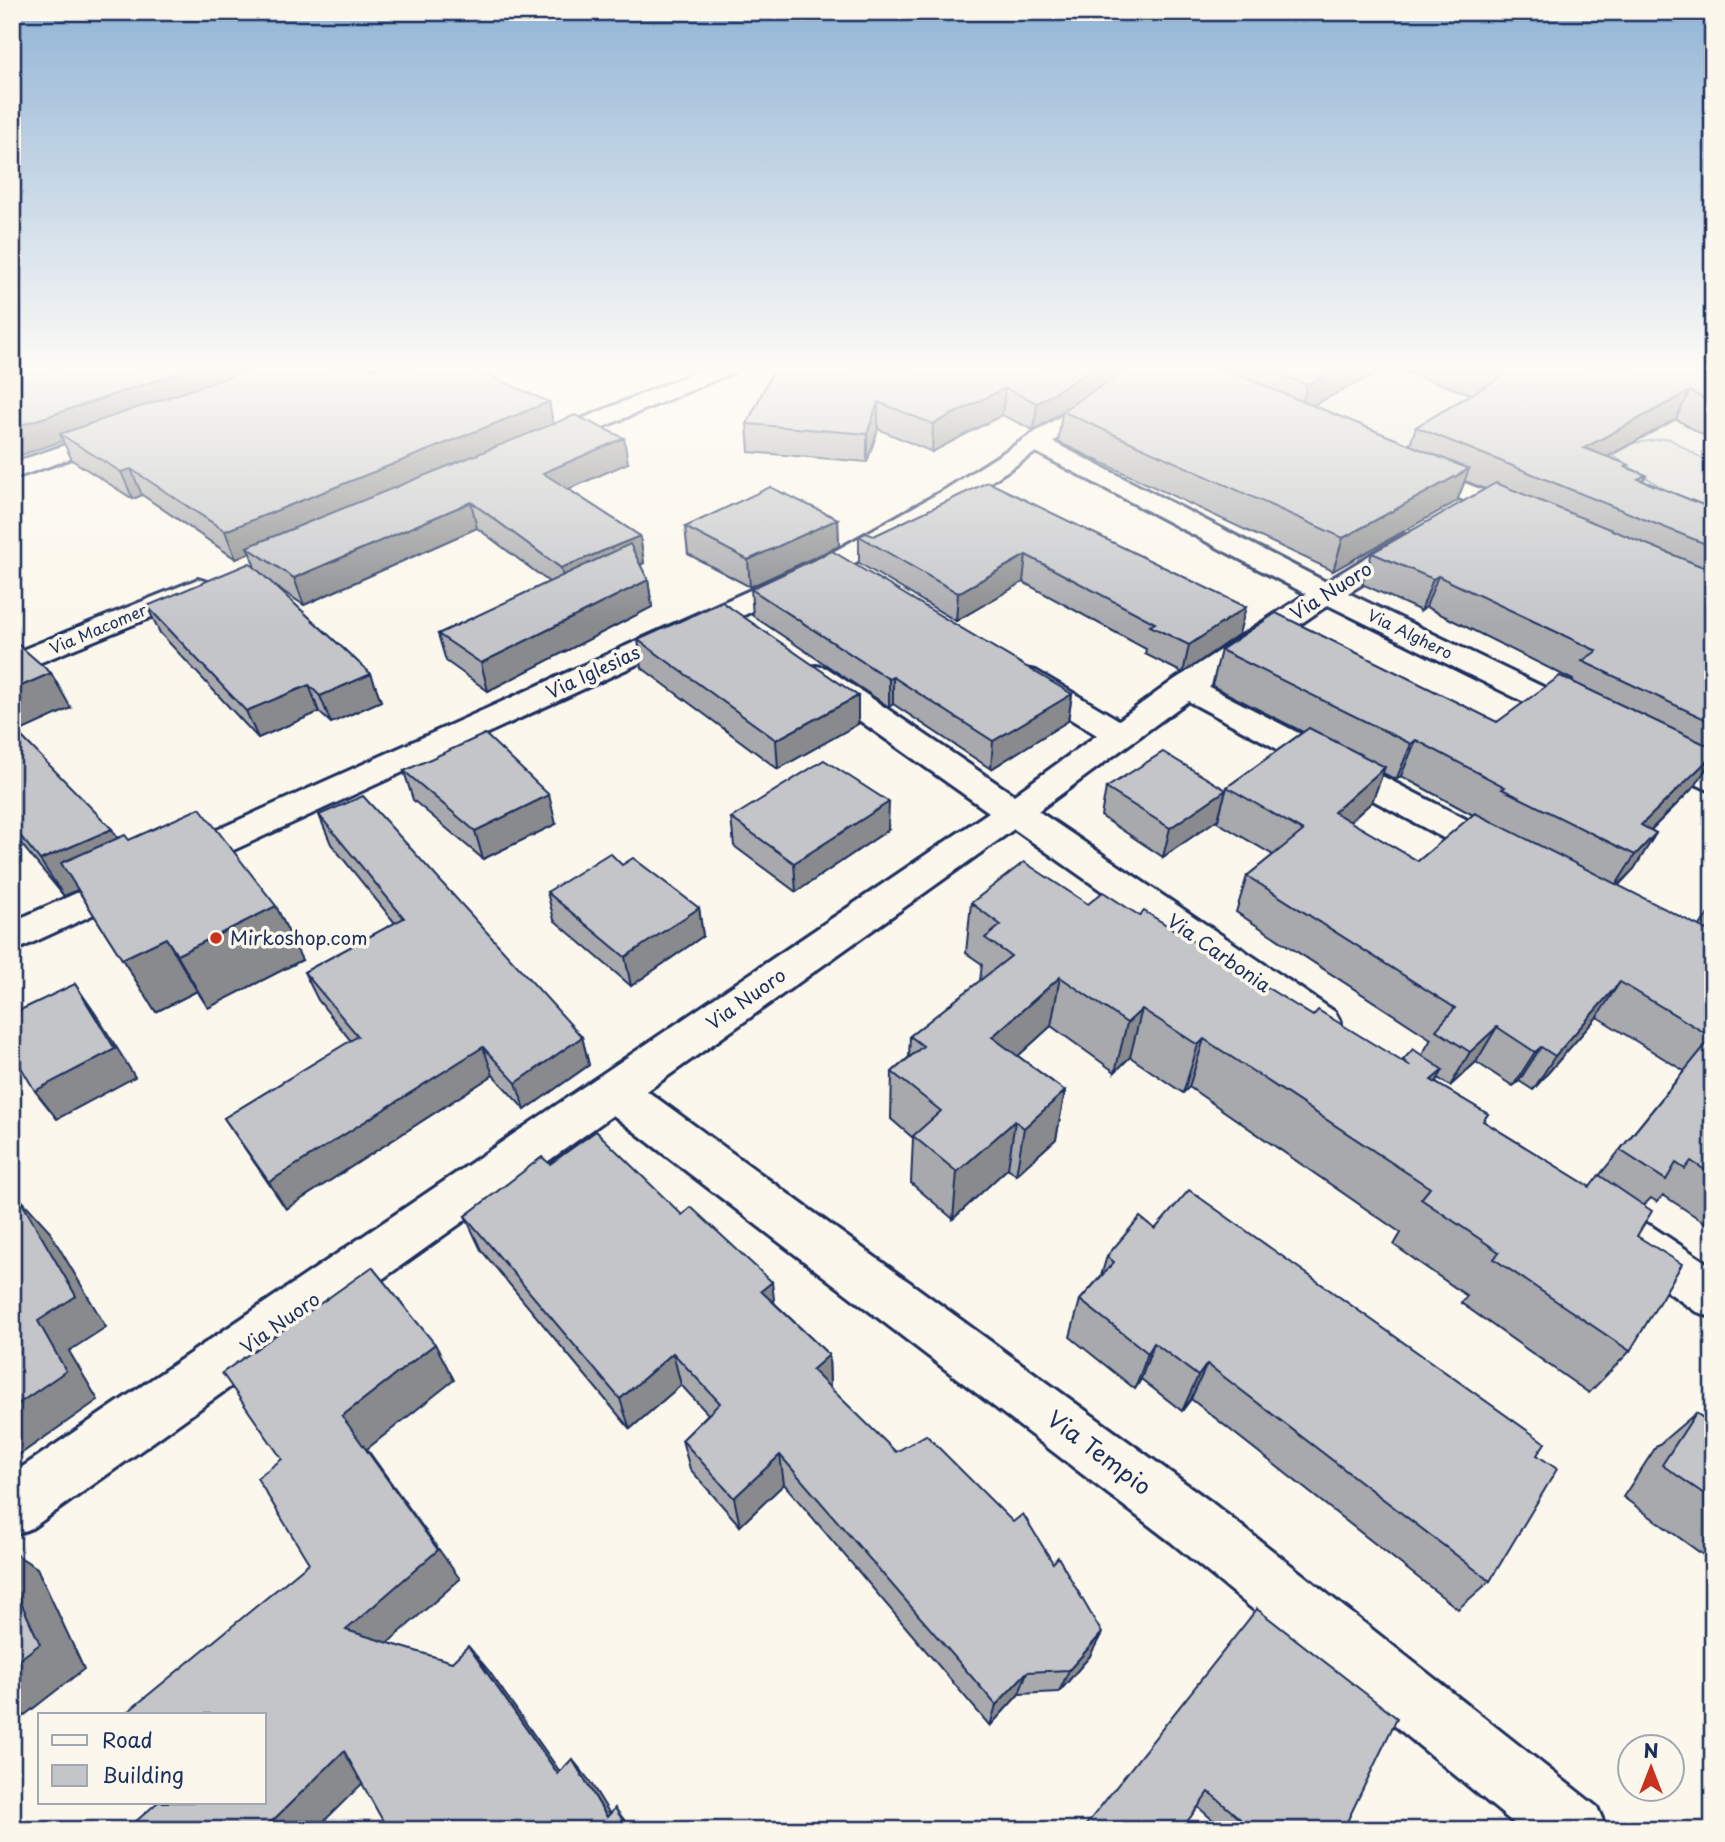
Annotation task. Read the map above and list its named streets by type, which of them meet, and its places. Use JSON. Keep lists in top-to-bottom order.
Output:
{
  "streets": {
    "street": [
      "Via Nuoro",
      "Via Macomer",
      "Via Alghero",
      "Via Iglesias",
      "Via Carbonia",
      "Via Tempio"
    ]
  },
  "crossings": [
    ["Via Nuoro", "Via Alghero"],
    ["Via Nuoro", "Via Carbonia"],
    ["Via Nuoro", "Via Tempio"]
  ],
  "places": ["Mirkoshop.com"],
  "legend": ["Road", "Building"],
  "north": "top"
}
